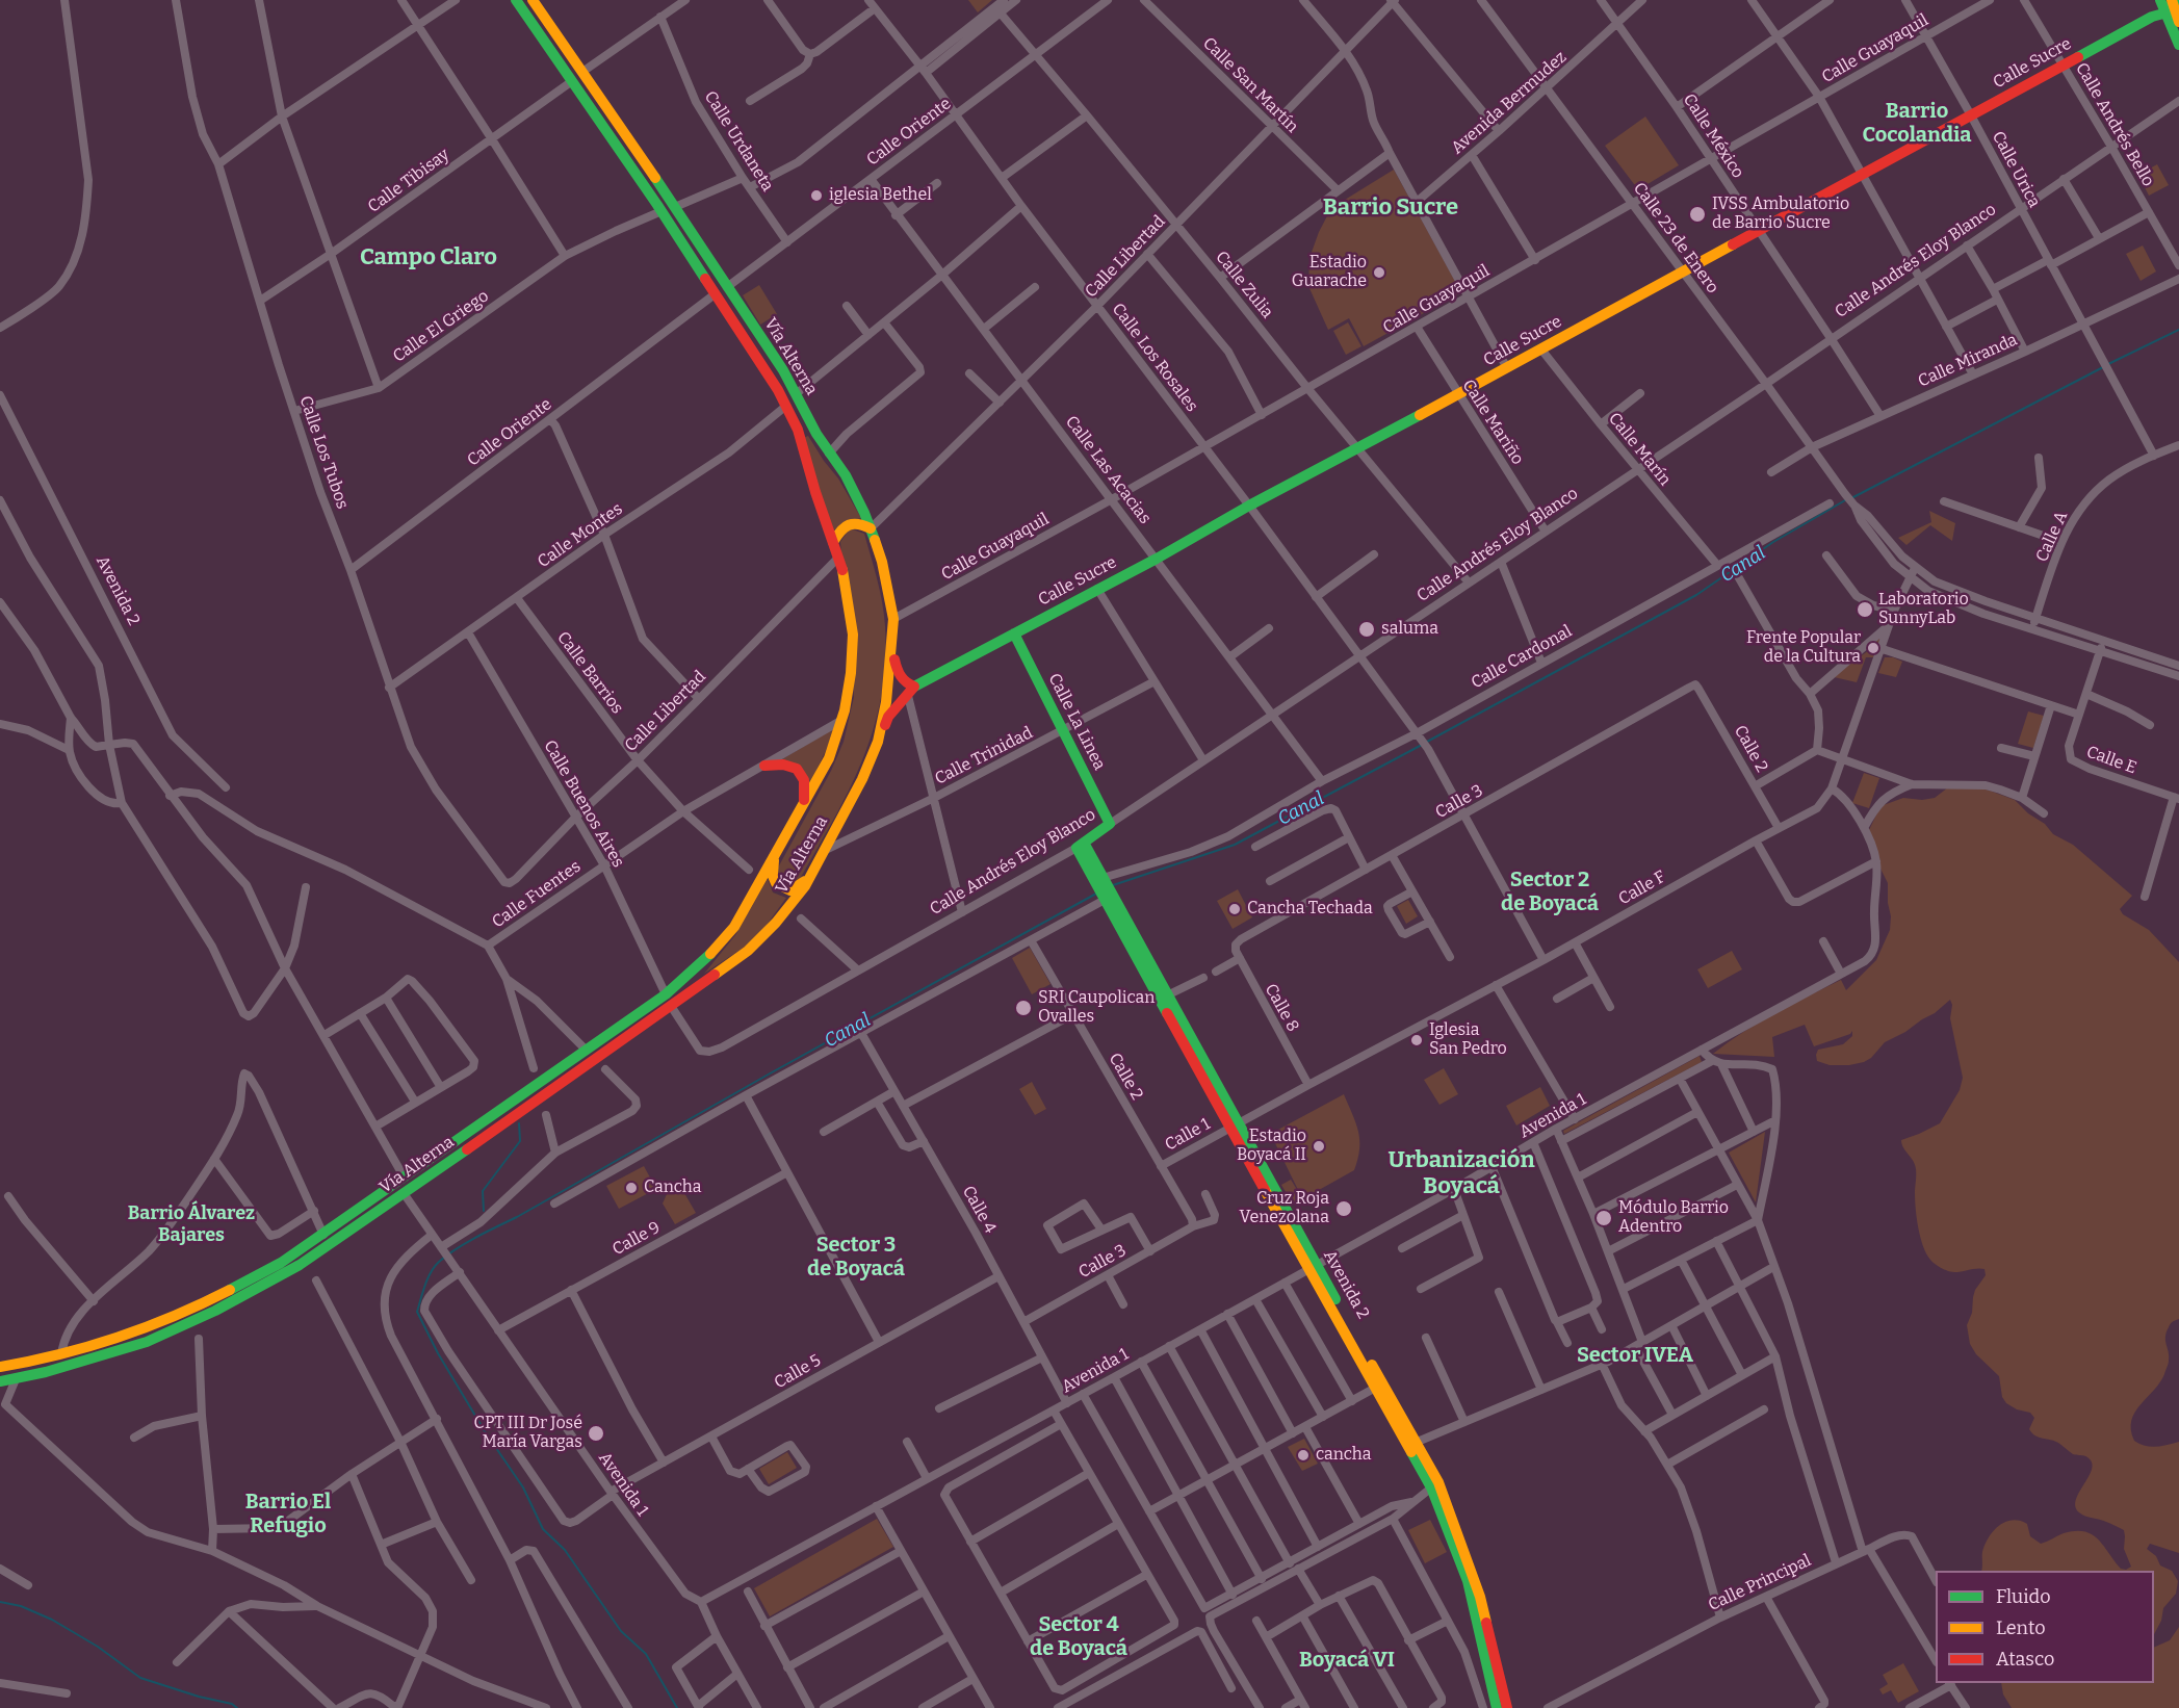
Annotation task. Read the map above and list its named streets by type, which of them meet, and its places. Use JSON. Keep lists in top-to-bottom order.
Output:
{
  "streets": {
    "main road": [
      "Calle Sucre",
      "Calle Andrés Eloy Blanco",
      "Vía Alterna",
      "Avenida 2",
      "Calle La Linea"
    ],
    "street": [
      "Calle Guayaquil",
      "Calle San Martín",
      "Avenida Bermudez",
      "Calle Andrés Bello",
      "Calle Oriente",
      "Calle México",
      "Calle Urdaneta",
      "Calle Urica",
      "Calle Tibisay",
      "Calle 23 de Enero",
      "Calle Libertad",
      "Calle Zulia",
      "Calle El Griego",
      "Calle Los Rosales",
      "Calle Miranda",
      "Calle Mariño",
      "Calle Marín",
      "Calle Los Tubos",
      "Calle Las Acacias",
      "Calle Montes",
      "Calle A",
      "Calle Cardonal",
      "Calle Barrios",
      "Calle 2",
      "Calle Trinidad",
      "Calle E",
      "Calle 3",
      "Calle Buenos Aires",
      "Calle F",
      "Calle Fuentes",
      "Calle 8",
      "Avenida 1",
      "Calle 1",
      "Calle 4",
      "Calle 9",
      "Calle 5",
      "Calle Principal"
    ]
  },
  "crossings": [
    ["Calle Guayaquil", "Calle México"],
    ["Calle Guayaquil", "Calle Urica"],
    ["Calle Guayaquil", "Calle 23 de Enero"],
    ["Calle Guayaquil", "Calle Zulia"],
    ["Calle Guayaquil", "Vía Alterna"],
    ["Calle Guayaquil", "Calle Los Rosales"],
    ["Calle Guayaquil", "Calle Mariño"],
    ["Calle Guayaquil", "Calle Las Acacias"],
    ["Calle Sucre", "Calle Andrés Bello"],
    ["Calle Sucre", "Calle México"],
    ["Calle Sucre", "Calle Urica"],
    ["Calle Sucre", "Calle 23 de Enero"],
    ["Calle Sucre", "Calle Zulia"],
    ["Calle Sucre", "Calle Los Rosales"],
    ["Calle Sucre", "Calle Mariño"],
    ["Calle Sucre", "Calle Marín"],
    ["Calle Sucre", "Calle Las Acacias"],
    ["Calle Sucre", "Calle La Linea"],
    ["Calle San Martín", "Calle Libertad"],
    ["Avenida Bermudez", "Calle México"],
    ["Avenida Bermudez", "Calle 23 de Enero"],
    ["Calle Andrés Bello", "Calle Andrés Eloy Blanco"],
    ["Calle Oriente", "Calle Urdaneta"],
    ["Calle Oriente", "Calle Zulia"],
    ["Calle Oriente", "Vía Alterna"],
    ["Calle Oriente", "Calle Los Rosales"],
    ["Calle Oriente", "Calle Los Tubos"],
    ["Calle Oriente", "Calle Las Acacias"],
    ["Calle México", "Calle Andrés Eloy Blanco"],
    ["Calle México", "Calle Miranda"],
    ["Calle Urica", "Calle Andrés Eloy Blanco"],
    ["Calle Urica", "Calle Miranda"],
    ["Calle Urica", "Calle A"],
    ["Calle Tibisay", "Vía Alterna"],
    ["Calle Tibisay", "Calle Los Tubos"],
    ["Calle 23 de Enero", "Calle Andrés Eloy Blanco"],
    ["Calle 23 de Enero", "Calle Miranda"],
    ["Calle Libertad", "Calle Zulia"],
    ["Calle Libertad", "Vía Alterna"],
    ["Calle Libertad", "Calle Los Rosales"],
    ["Calle Libertad", "Calle Los Tubos"],
    ["Calle Libertad", "Calle Las Acacias"],
    ["Calle Libertad", "Calle Barrios"],
    ["Calle Libertad", "Calle Buenos Aires"],
    ["Calle Andrés Eloy Blanco", "Calle Zulia"],
    ["Calle Andrés Eloy Blanco", "Vía Alterna"],
    ["Calle Andrés Eloy Blanco", "Calle Los Rosales"],
    ["Calle Andrés Eloy Blanco", "Calle Mariño"],
    ["Calle Andrés Eloy Blanco", "Calle Marín"],
    ["Calle Andrés Eloy Blanco", "Calle Las Acacias"],
    ["Calle Andrés Eloy Blanco", "Calle La Linea"],
    ["Calle El Griego", "Vía Alterna"],
    ["Calle El Griego", "Calle Los Tubos"],
    ["Vía Alterna", "Calle Montes"],
    ["Vía Alterna", "Calle Trinidad"],
    ["Vía Alterna", "Calle Buenos Aires"],
    ["Vía Alterna", "Calle Fuentes"],
    ["Calle Los Rosales", "Calle Cardonal"],
    ["Calle Los Rosales", "Calle 3"],
    ["Calle Marín", "Calle Cardonal"],
    ["Calle Los Tubos", "Calle Montes"],
    ["Calle Las Acacias", "Calle Cardonal"],
    ["Calle Montes", "Calle Barrios"],
    ["Calle Montes", "Calle Buenos Aires"],
    ["Avenida 2", "Calle F"],
    ["Avenida 2", "Avenida 1"],
    ["Avenida 2", "Calle 1"],
    ["Calle Barrios", "Calle Fuentes"],
    ["Calle La Linea", "Calle Trinidad"],
    ["Calle 2", "Calle 3"],
    ["Calle 2", "Calle F"],
    ["Calle 2", "Calle 1"],
    ["Calle 3", "Calle 8"],
    ["Calle 3", "Calle 4"],
    ["Calle Buenos Aires", "Calle Fuentes"],
    ["Calle F", "Calle 8"],
    ["Calle F", "Calle 1"],
    ["Avenida 1", "Calle 4"],
    ["Avenida 1", "Calle 9"],
    ["Avenida 1", "Calle 5"],
    ["Calle 4", "Calle 5"]
  ],
  "districts": [
    "Barrio Cocolandia",
    "Barrio Sucre",
    "Campo Claro",
    "Sector 2 de Boyacá",
    "Urbanización Boyacá",
    "Barrio Álvarez Bajares",
    "Sector 3 de Boyacá",
    "Sector IVEA",
    "Barrio El Refugio",
    "Sector 4 de Boyacá",
    "Boyacá VI"
  ],
  "water": ["Canal"],
  "places": [
    "iglesia Bethel",
    "IVSS Ambulatorio de Barrio Sucre",
    "Estadio Guarache",
    "Laboratorio SunnyLab",
    "saluma",
    "Frente Popular de la Cultura",
    "Cancha Techada",
    "SRI Caupolican Ovalles",
    "Iglesia San Pedro",
    "Estadio Boyacá II",
    "Cancha",
    "Cruz Roja Venezolana",
    "Módulo Barrio Adentro",
    "CPT III Dr José María Vargas",
    "cancha"
  ],
  "legend": ["Fluido", "Lento", "Atasco"]
}
